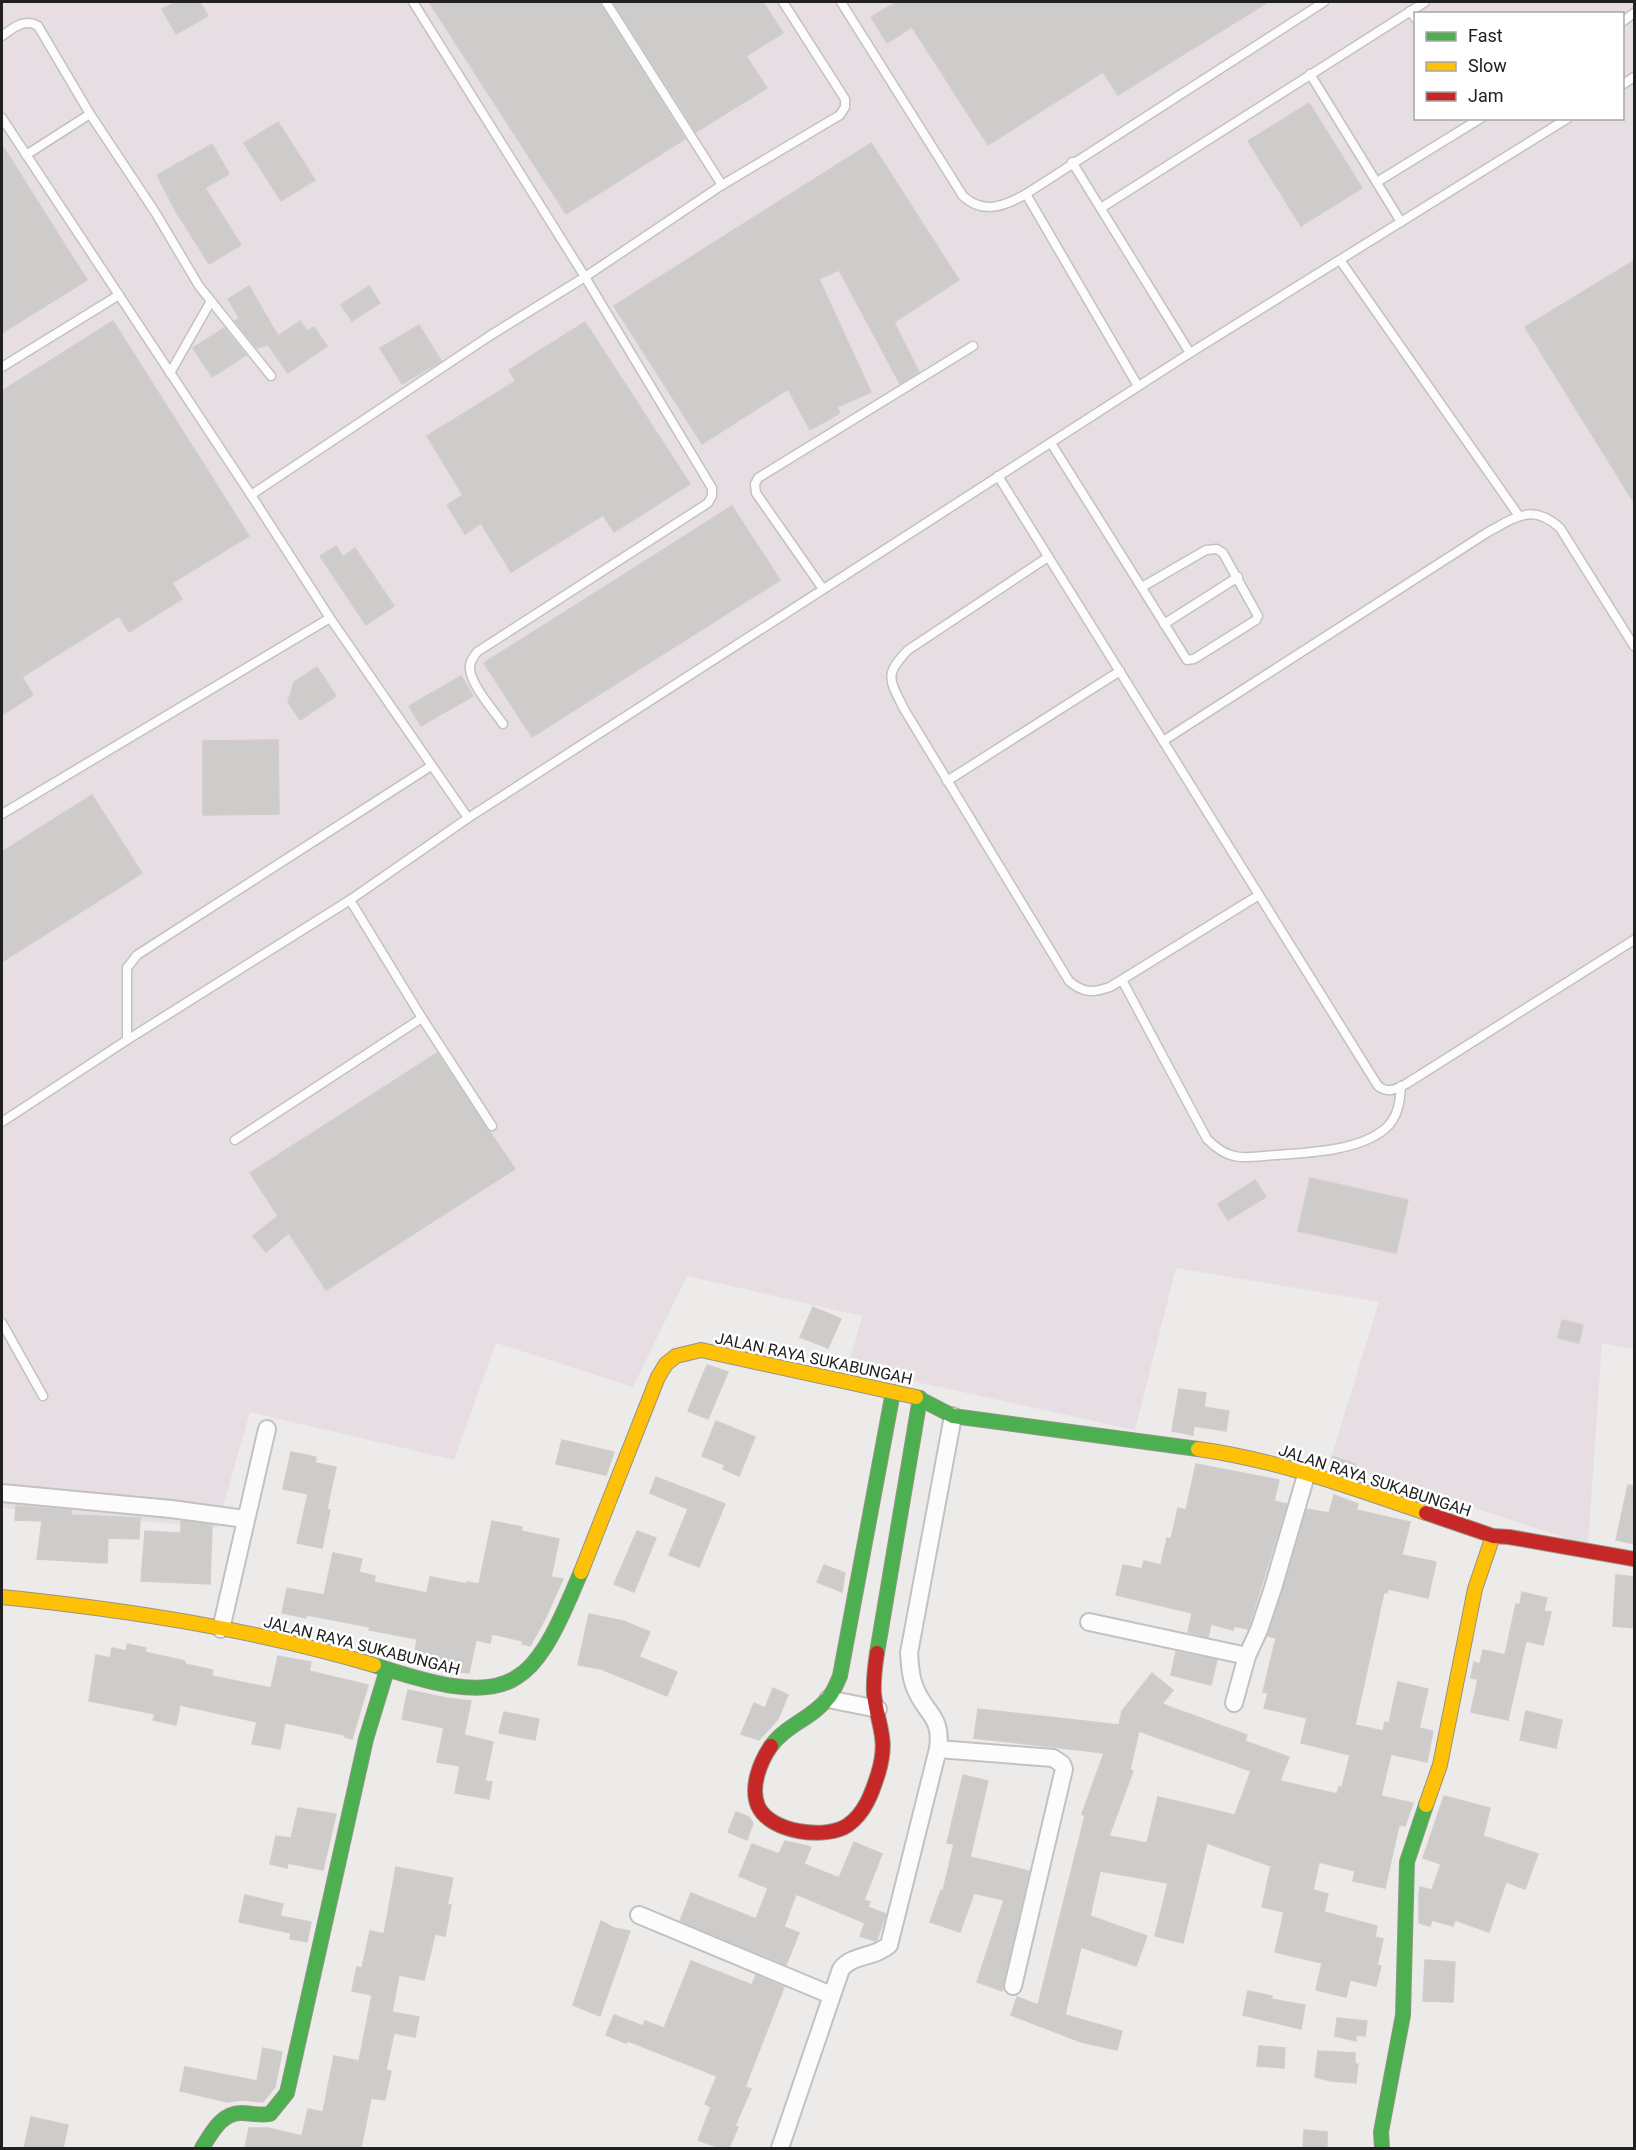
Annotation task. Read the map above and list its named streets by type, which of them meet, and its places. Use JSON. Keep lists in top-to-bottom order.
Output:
{
  "streets": {
    "street": ["JALAN RAYA SUKABUNGAH"]
  },
  "legend": ["Fast", "Slow", "Jam"]
}
